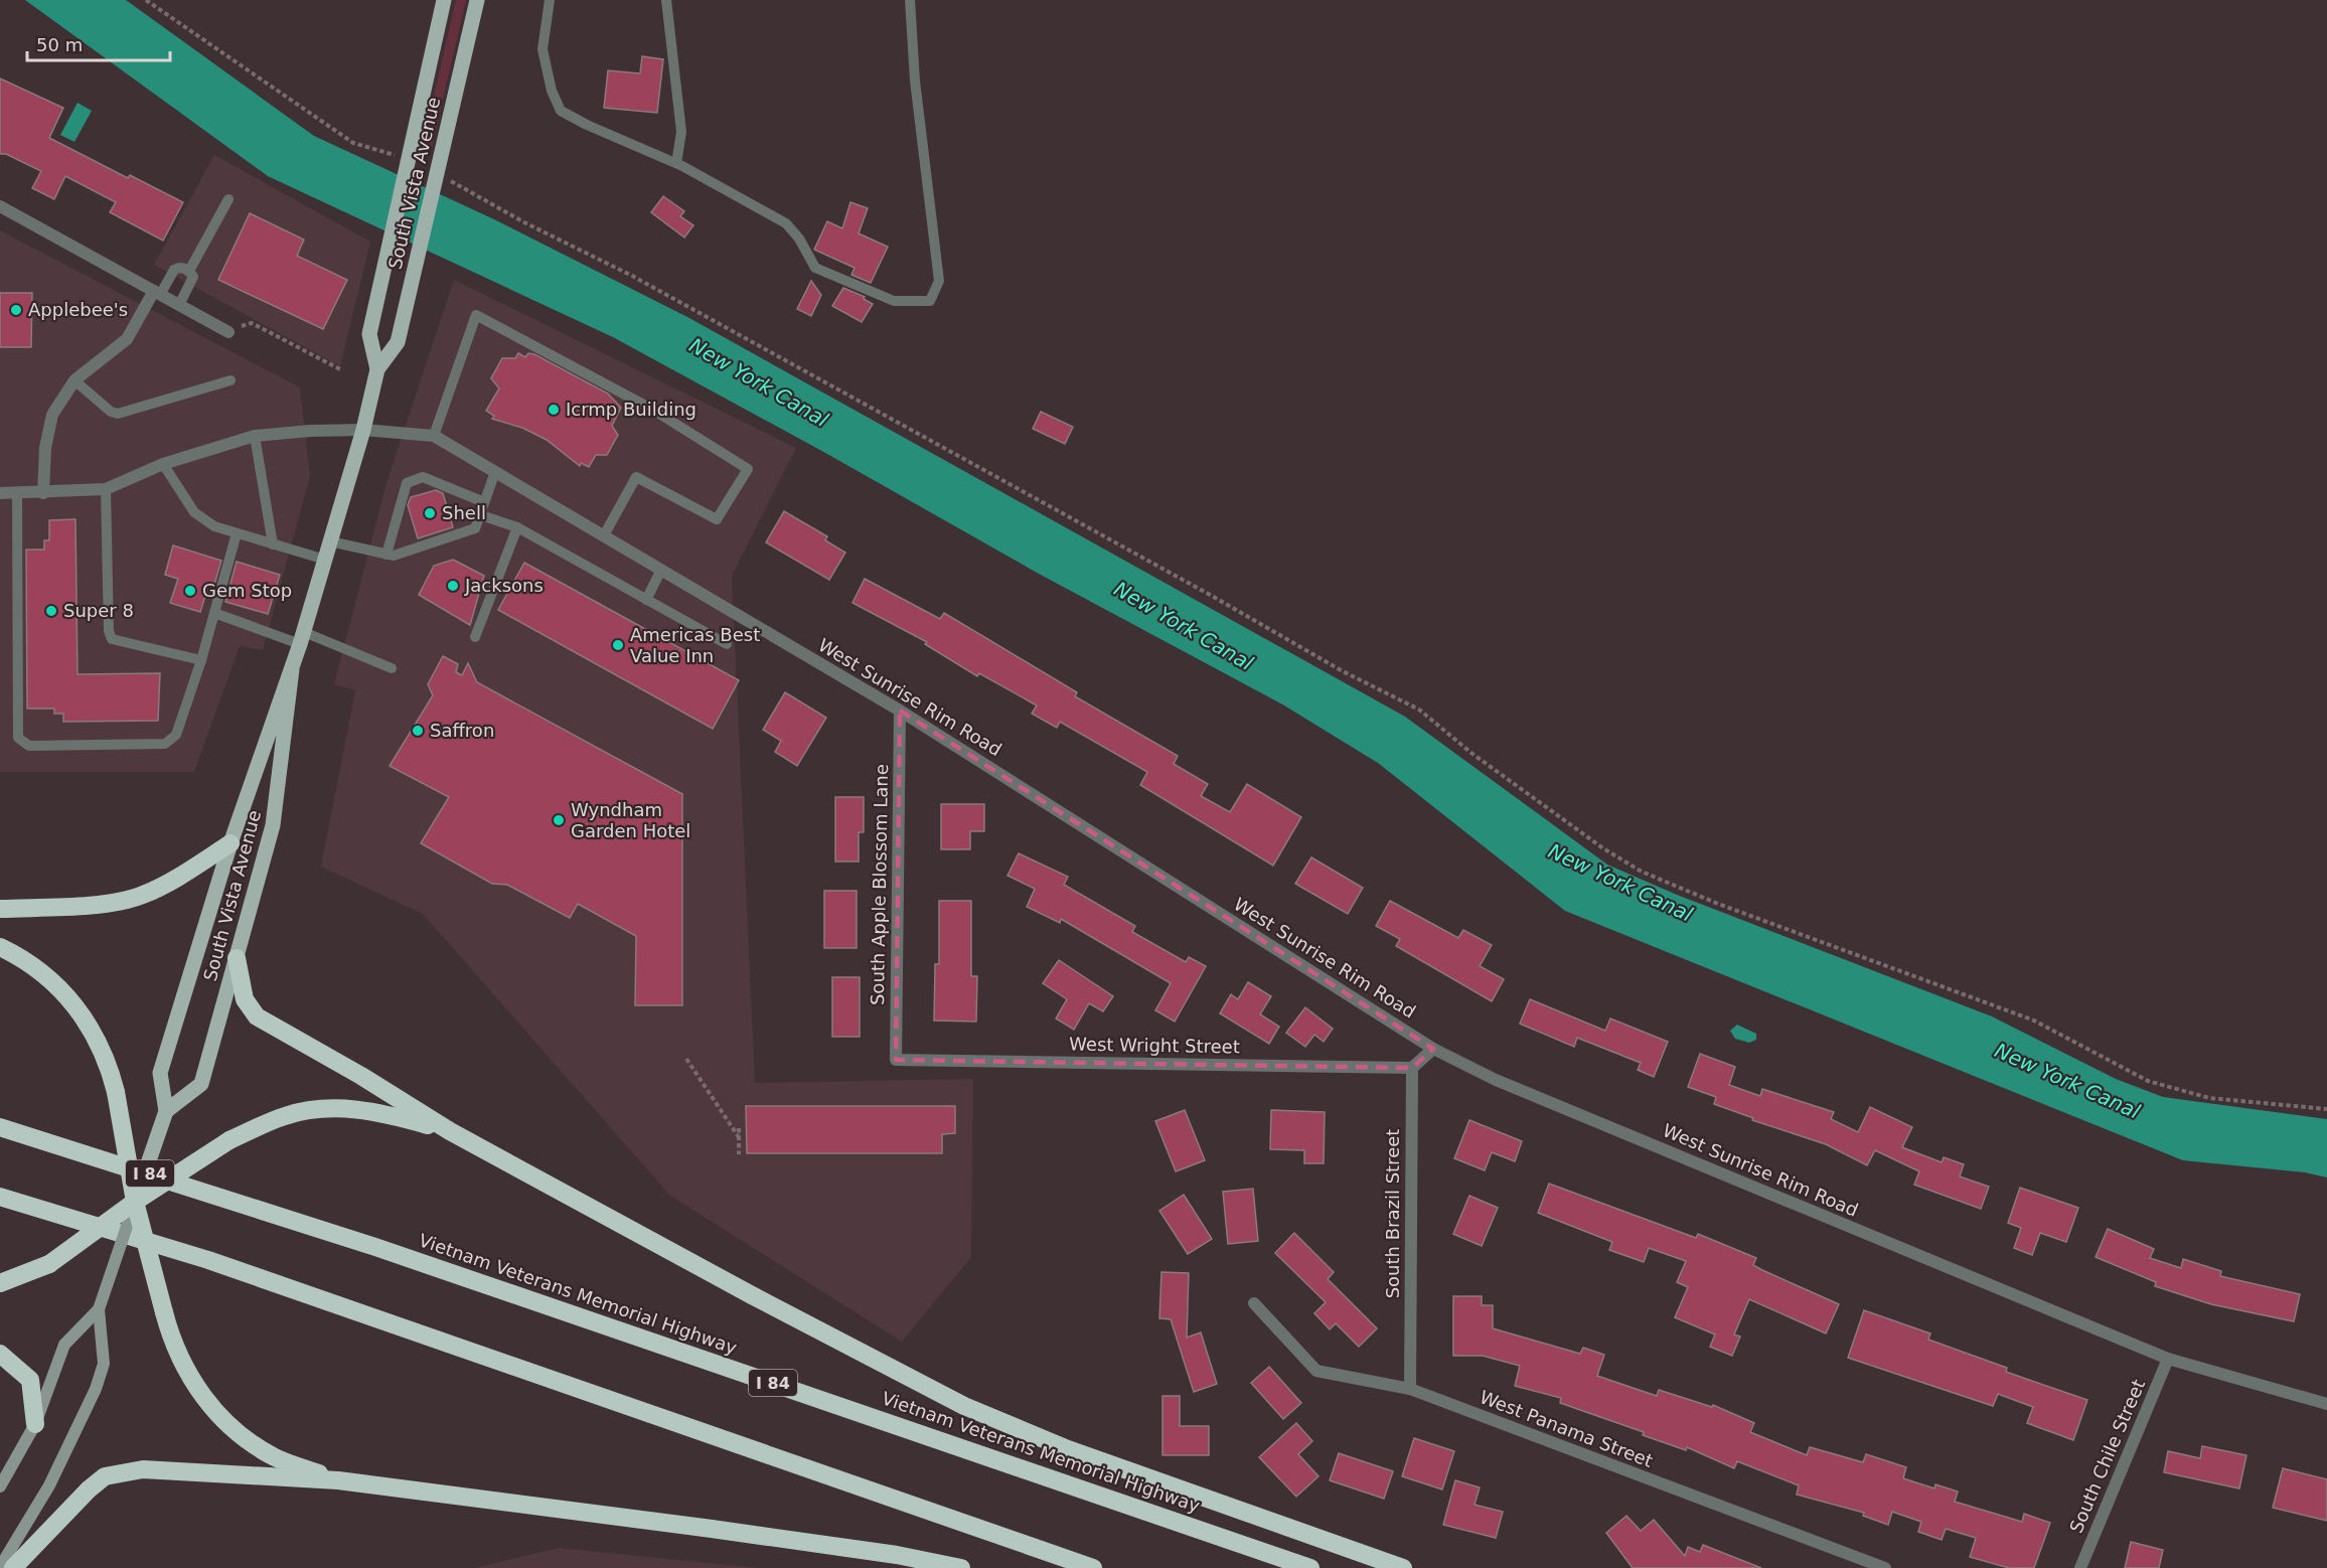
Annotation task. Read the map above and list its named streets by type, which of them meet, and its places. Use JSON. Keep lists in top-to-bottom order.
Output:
{
  "streets": {
    "highway": ["I 84", "Vietnam Veterans Memorial Highway"],
    "main road": ["South Vista Avenue"],
    "street": [
      "West Sunrise Rim Road",
      "South Apple Blossom Lane",
      "West Wright Street",
      "South Brazil Street",
      "West Panama Street",
      "South Chile Street"
    ]
  },
  "crossings": [
    ["South Vista Avenue", "West Sunrise Rim Road"],
    ["West Sunrise Rim Road", "South Apple Blossom Lane"],
    ["West Sunrise Rim Road", "South Chile Street"],
    ["South Apple Blossom Lane", "West Wright Street"],
    ["West Wright Street", "South Brazil Street"],
    ["South Brazil Street", "West Panama Street"]
  ],
  "water": ["New York Canal"],
  "places": [
    "Applebee's",
    "Icrmp Building",
    "Shell",
    "Jacksons",
    "Gem Stop",
    "Super 8",
    "Americas Best Value Inn",
    "Saffron",
    "Wyndham Garden Hotel"
  ],
  "scale_bar": "50 m"
}
